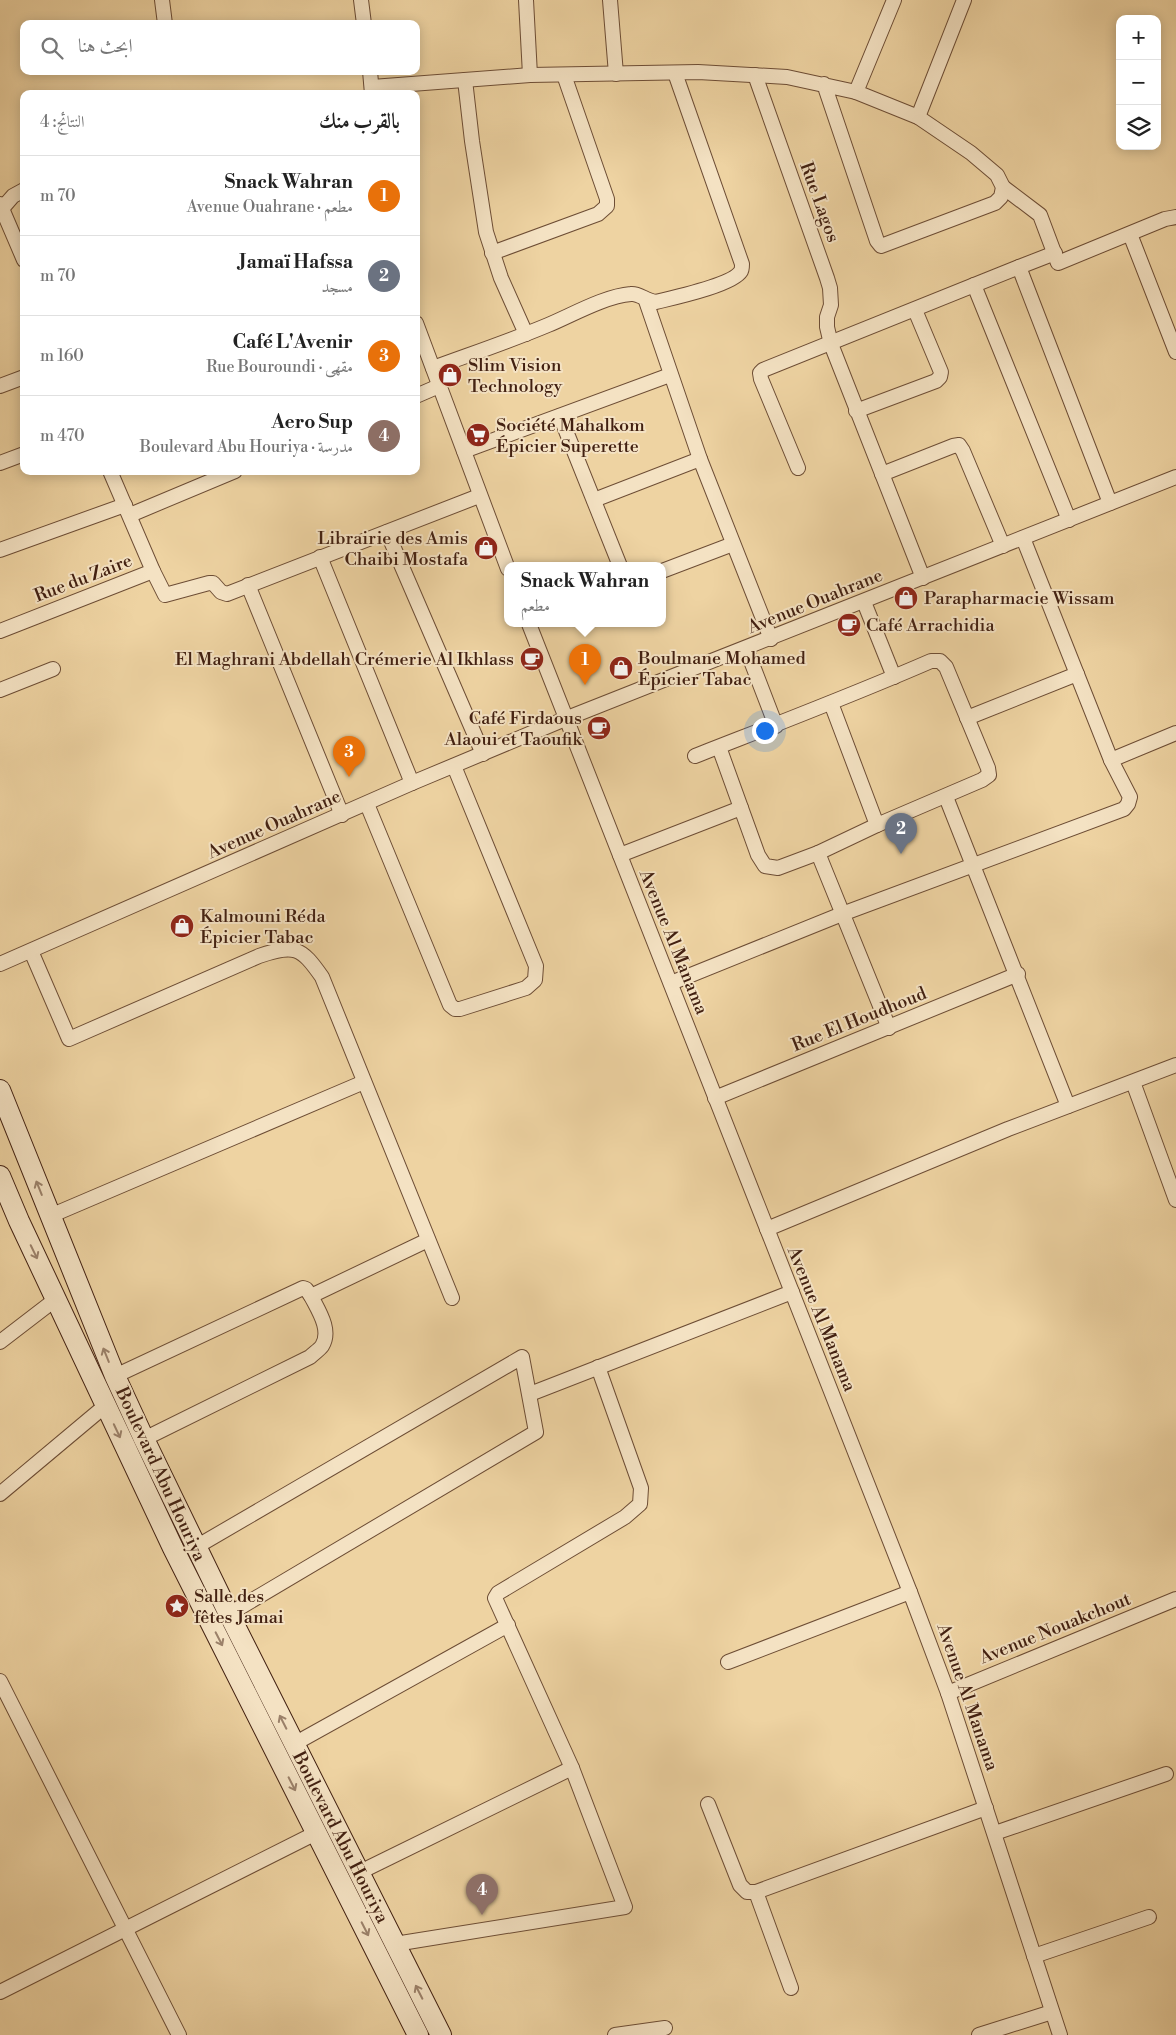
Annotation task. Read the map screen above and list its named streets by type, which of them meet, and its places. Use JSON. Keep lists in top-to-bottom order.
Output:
{
  "streets": {
    "main road": ["Boulevard Abu Houriya"],
    "street": [
      "Rue Lagos",
      "Rue du Zaire",
      "Avenue Ouahrane",
      "Avenue Al Manama",
      "Rue El Houdhoud",
      "Avenue Nouakchout"
    ]
  },
  "crossings": [
    ["Rue Lagos", "Avenue Ouahrane"],
    ["Avenue Ouahrane", "Avenue Al Manama"],
    ["Avenue Al Manama", "Rue El Houdhoud"],
    ["Avenue Al Manama", "Avenue Nouakchout"]
  ],
  "places": {
    "shop": [
      "Slim Vision Technology",
      "Librairie des Amis Chaibi Mostafa",
      "Parapharmacie Wissam",
      "Boulmane Mohamed Épicier Tabac",
      "Kalmouni Réda Épicier Tabac"
    ],
    "supermarket": ["Société Mahalkom Épicier Superette"],
    "cafe": ["Café Arrachidia", "El Maghrani Abdellah Crémerie Al Ikhlass", "Café Firdaous Alaoui et Taoufik"],
    "place": ["Salle des fêtes Jamai"]
  },
  "page": {
    "map_buttons": ["+", "−"],
    "search": "ابحث هنا",
    "heading": ["بالقرب منك", "النتائج: 4"],
    "list": [
      {
        "mark": "1",
        "name": "Snack Wahran",
        "note": "مطعم · Avenue Ouahrane",
        "value": "70 m"
      },
      {
        "mark": "2",
        "name": "Jamaï Hafssa",
        "note": "مسجد",
        "value": "70 m"
      },
      {
        "mark": "3",
        "name": "Café L'Avenir",
        "note": "مقهى · Rue Bouroundi",
        "value": "160 m"
      },
      {
        "mark": "4",
        "name": "Aero Sup",
        "note": "مدرسة · Boulevard Abu Houriya",
        "value": "470 m"
      }
    ],
    "popup": ["Snack Wahran", "مطعم"],
    "pins": [
      "1",
      "3",
      "2",
      "4"
    ]
  }
}
